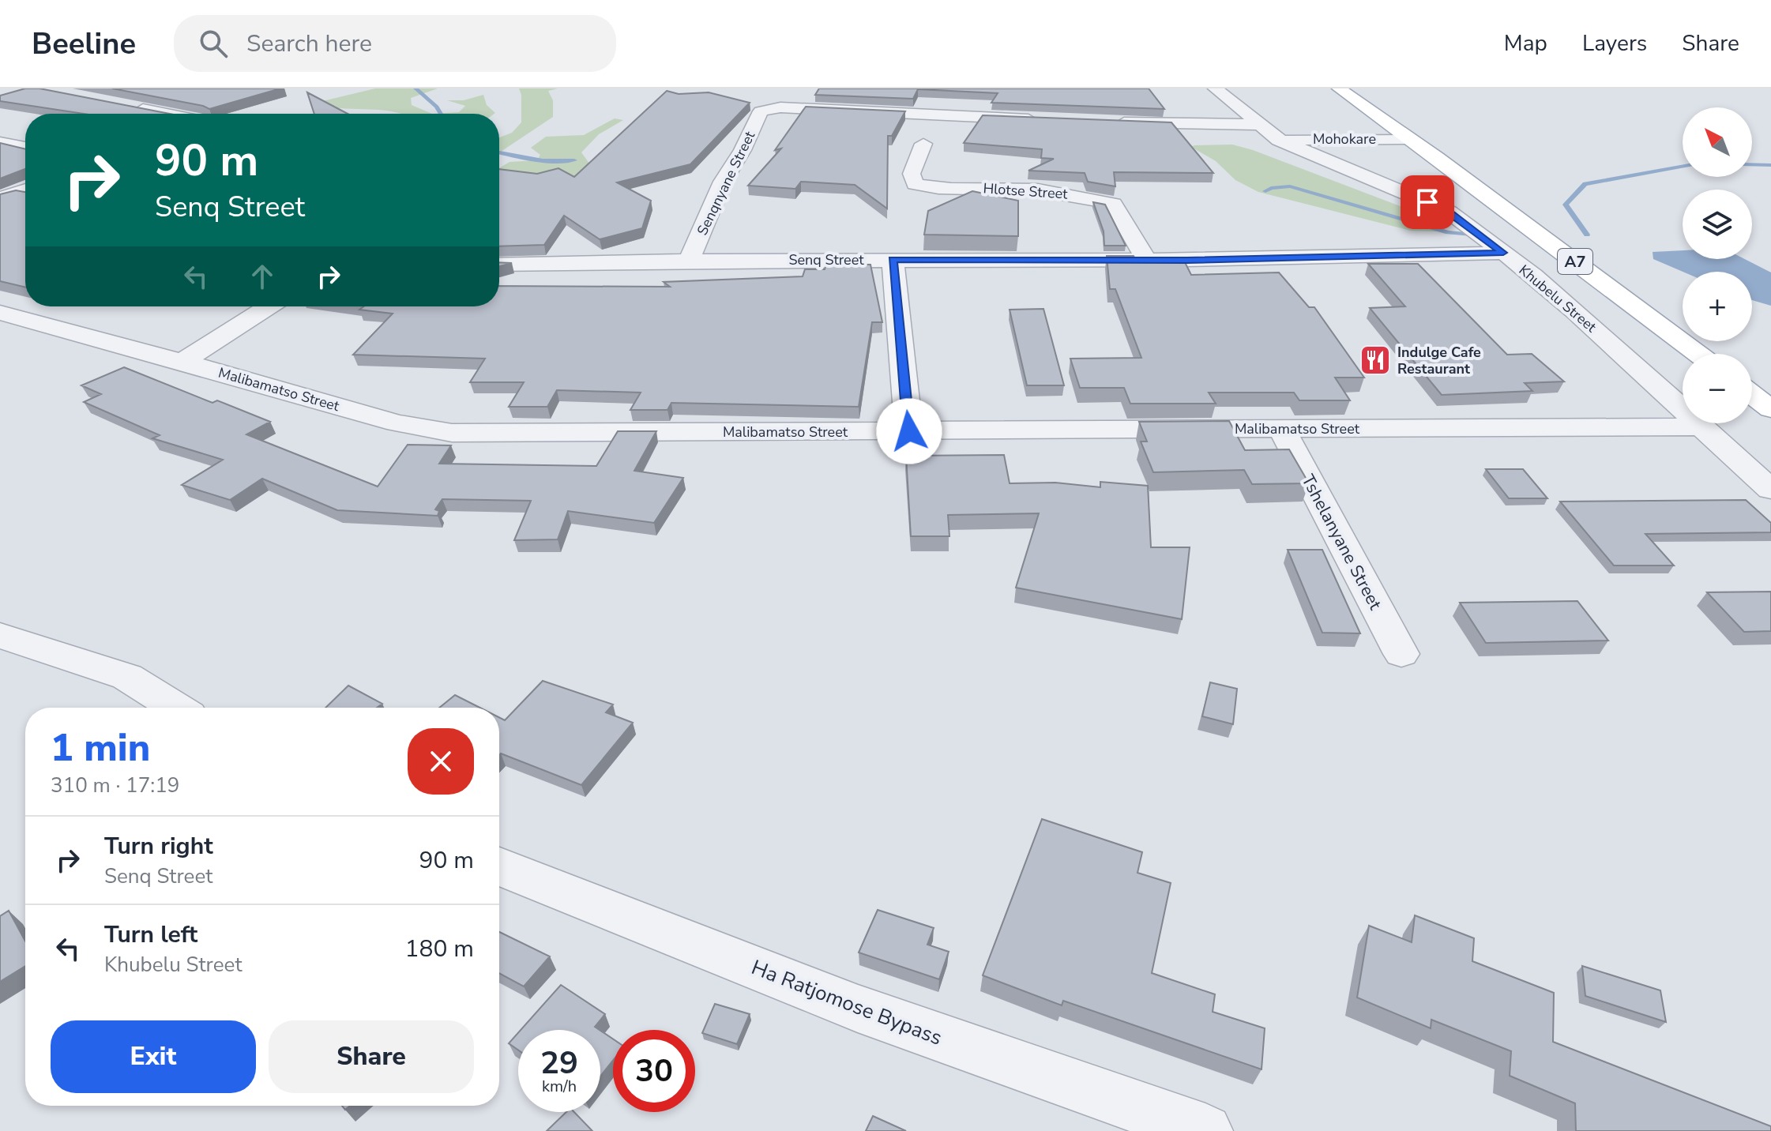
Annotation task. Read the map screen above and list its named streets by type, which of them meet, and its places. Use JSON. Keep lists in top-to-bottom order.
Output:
{
  "streets": {
    "main road": ["A7"],
    "street": [
      "Mohokare",
      "Senqnyane Street",
      "Hlotse Street",
      "Senq Street",
      "Khubelu Street",
      "Malibamatso Street",
      "Tshelanyane Street",
      "Ha Ratjomose Bypass"
    ]
  },
  "crossings": [
    ["Mohokare", "A7"],
    ["Mohokare", "Khubelu Street"],
    ["Senqnyane Street", "Senq Street"],
    ["Hlotse Street", "Senq Street"],
    ["Senq Street", "Khubelu Street"],
    ["Khubelu Street", "Malibamatso Street"],
    ["Malibamatso Street", "Tshelanyane Street"]
  ],
  "places": {
    "restaurant": ["Indulge Cafe Restaurant"]
  },
  "north": "top left",
  "page": {
    "header": "Beeline",
    "search": "Search here",
    "nav": ["Map", "Layers", "Share"],
    "map_buttons": ["+", "−"],
    "turn": ["90 m", "Senq Street"],
    "heading": ["1 min", "310 m · 17:19"],
    "list": [
      {
        "name": "Turn right",
        "note": "Senq Street",
        "value": "90 m"
      },
      {
        "name": "Turn left",
        "note": "Khubelu Street",
        "value": "180 m"
      }
    ],
    "buttons": ["Exit", "Share"],
    "speed": "29 km/h",
    "limit": "30"
  }
}
